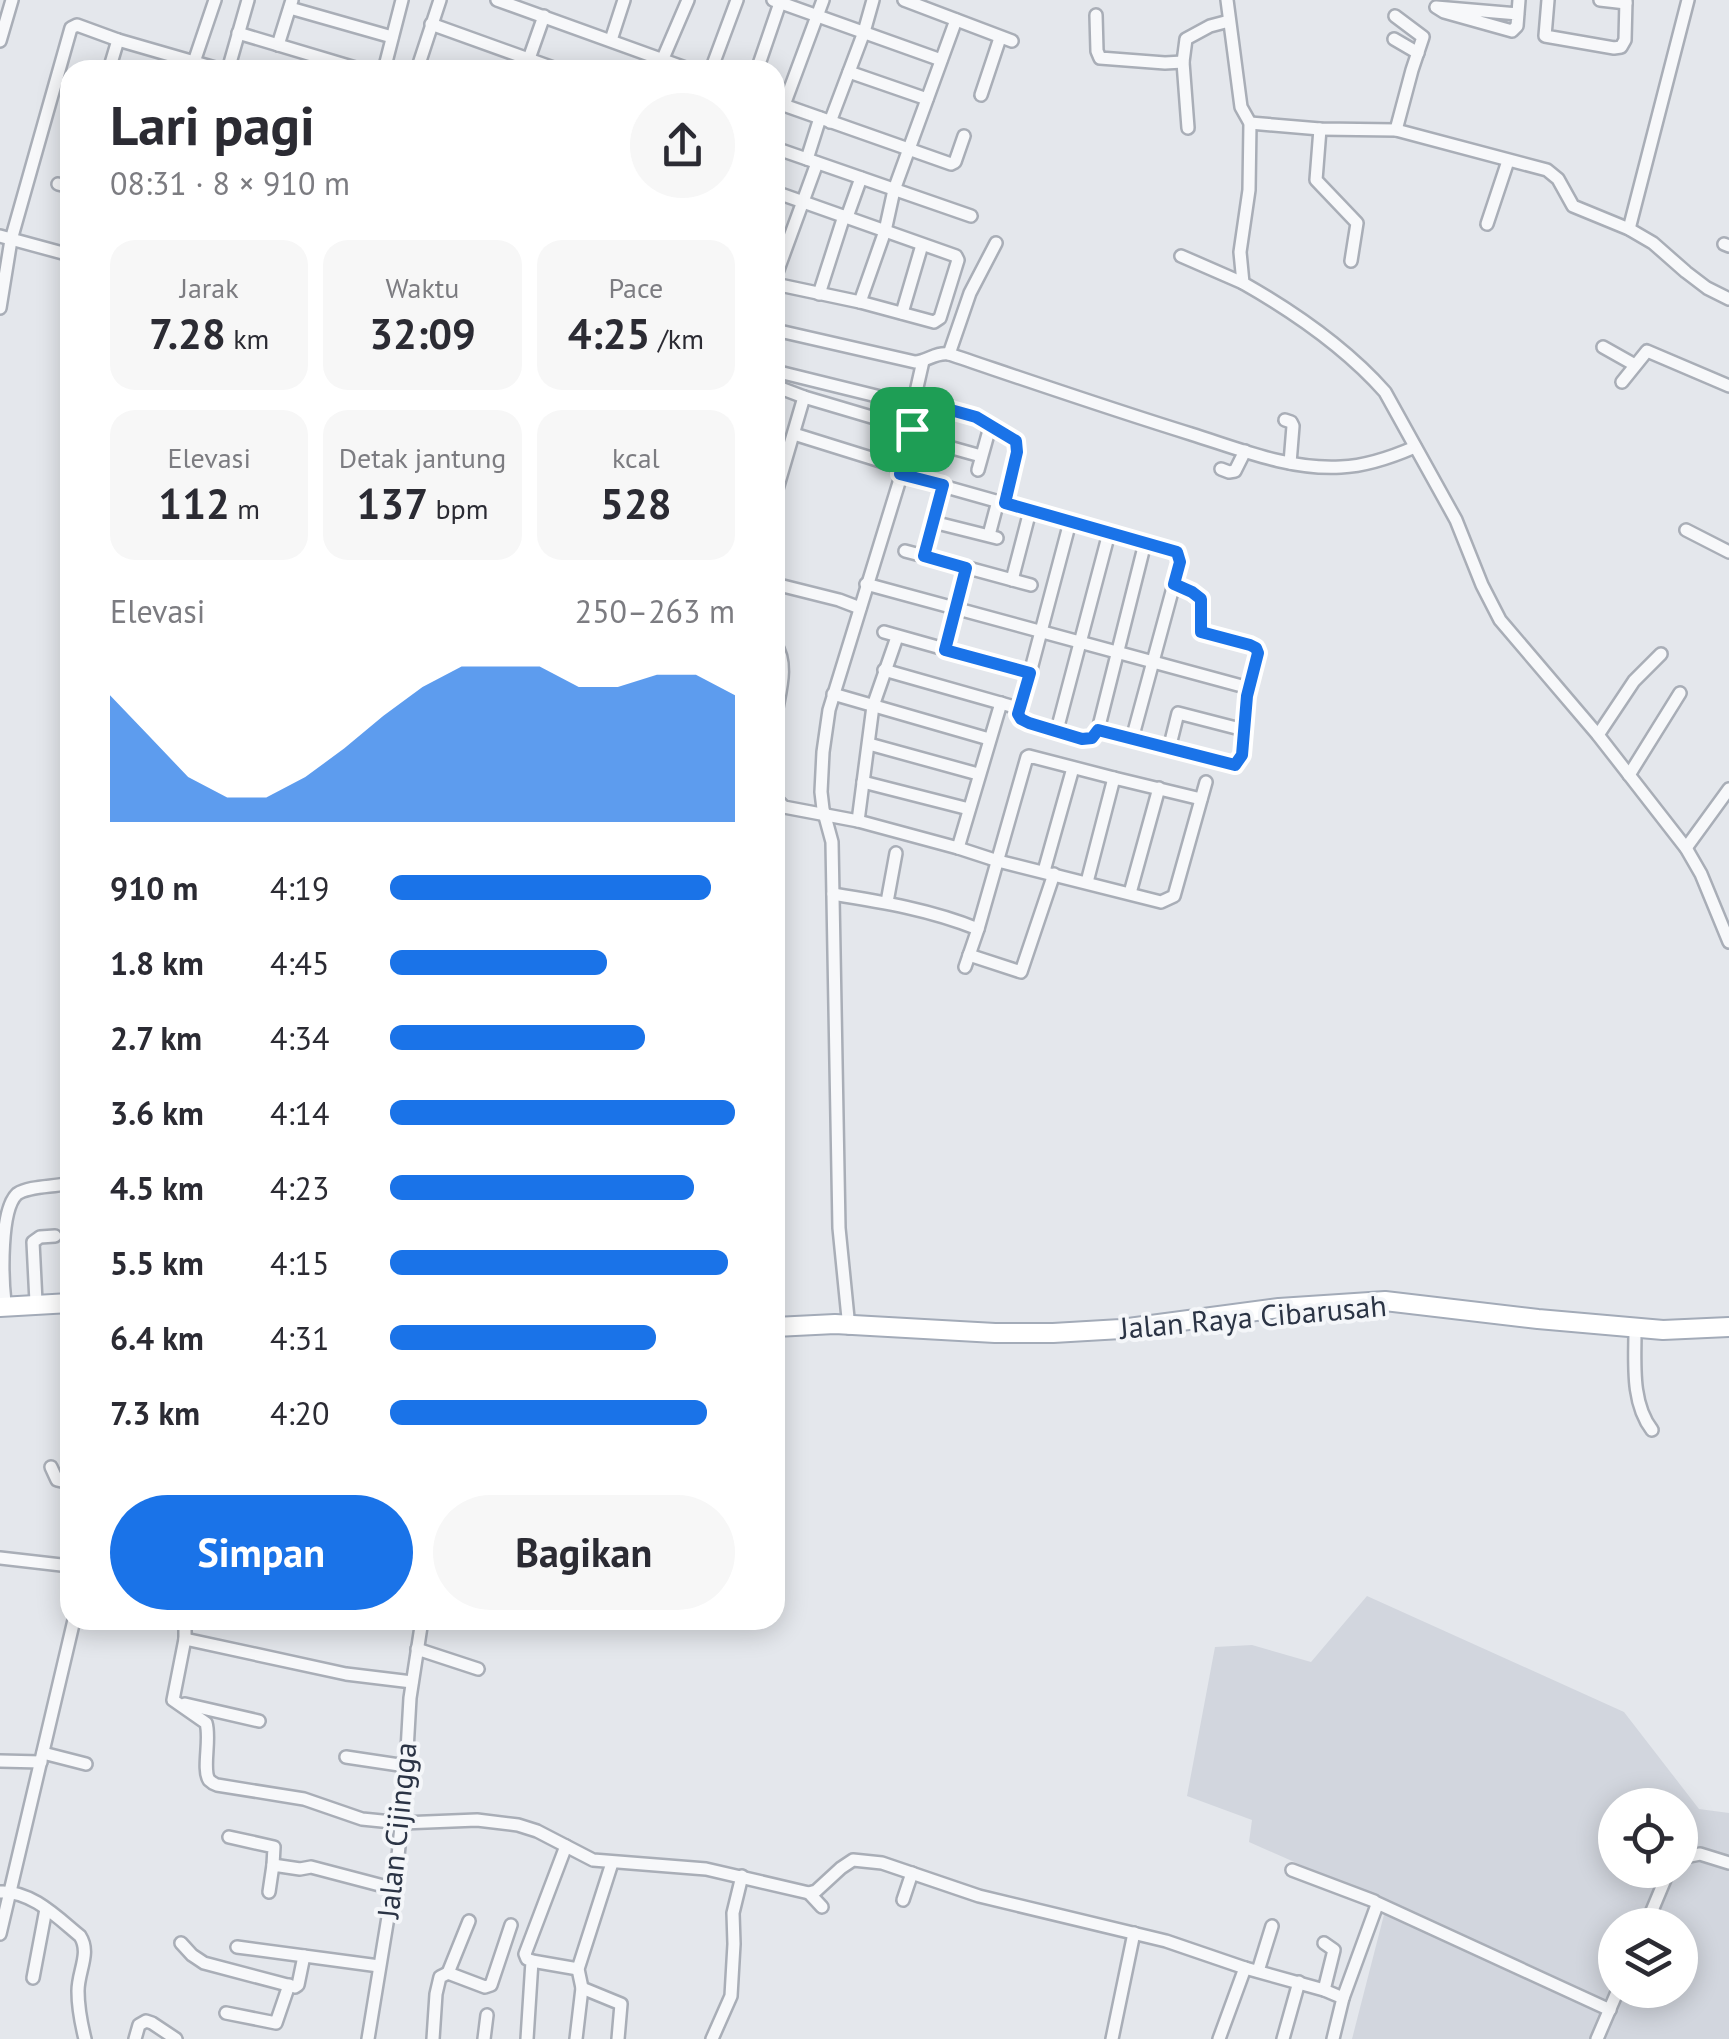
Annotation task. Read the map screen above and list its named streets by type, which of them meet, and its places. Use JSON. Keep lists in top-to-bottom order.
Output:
{
  "streets": {
    "main road": ["Jalan Raya Cibarusah"],
    "street": ["Jalan Cijingga"]
  },
  "page": {
    "heading": ["Lari pagi", "08:31 · 8 × 910 m"],
    "stats": [
      ["Jarak", "7.28 km"],
      ["Waktu", "32:09"],
      ["Pace", "4:25 /km"],
      ["Elevasi", "112 m"],
      ["Detak jantung", "137 bpm"],
      ["kcal", "528"]
    ],
    "chart": ["Elevasi", "250–263 m"],
    "list": [
      {
        "name": "910 m",
        "note": "4:19"
      },
      {
        "name": "1.8 km",
        "note": "4:45"
      },
      {
        "name": "2.7 km",
        "note": "4:34"
      },
      {
        "name": "3.6 km",
        "note": "4:14"
      },
      {
        "name": "4.5 km",
        "note": "4:23"
      },
      {
        "name": "5.5 km",
        "note": "4:15"
      },
      {
        "name": "6.4 km",
        "note": "4:31"
      },
      {
        "name": "7.3 km",
        "note": "4:20"
      }
    ],
    "buttons": ["Simpan", "Bagikan"]
  }
}
